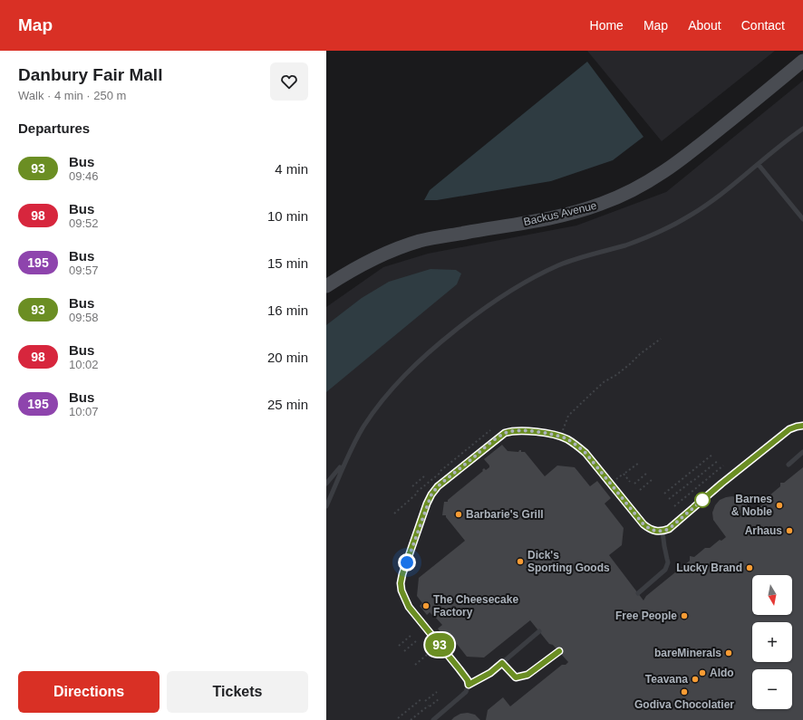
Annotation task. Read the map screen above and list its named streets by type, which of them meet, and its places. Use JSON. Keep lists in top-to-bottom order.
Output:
{
  "streets": {
    "main road": ["Backus Avenue"]
  },
  "places": [
    "Barnes & Noble",
    "Barbarie's Grill",
    "Arhaus",
    "Dick's Sporting Goods",
    "Lucky Brand",
    "The Cheesecake Factory",
    "Free People",
    "bareMinerals",
    "Aldo",
    "Teavana",
    "Godiva Chocolatier"
  ],
  "lines": ["bus line 93"],
  "north": "bottom",
  "page": {
    "header": "Map",
    "nav": [
      "Home",
      "Map",
      "About",
      "Contact"
    ],
    "heading": [
      ["Danbury Fair Mall", "Walk · 4 min · 250 m"],
      "Departures"
    ],
    "on_map": "93",
    "list": [
      {
        "mark": "93",
        "name": "Bus",
        "note": "09:46",
        "value": "4 min"
      },
      {
        "mark": "98",
        "name": "Bus",
        "note": "09:52",
        "value": "10 min"
      },
      {
        "mark": "195",
        "name": "Bus",
        "note": "09:57",
        "value": "15 min"
      },
      {
        "mark": "93",
        "name": "Bus",
        "note": "09:58",
        "value": "16 min"
      },
      {
        "mark": "98",
        "name": "Bus",
        "note": "10:02",
        "value": "20 min"
      },
      {
        "mark": "195",
        "name": "Bus",
        "note": "10:07",
        "value": "25 min"
      }
    ],
    "map_buttons": ["+", "−"],
    "buttons": ["Directions", "Tickets"]
  }
}
